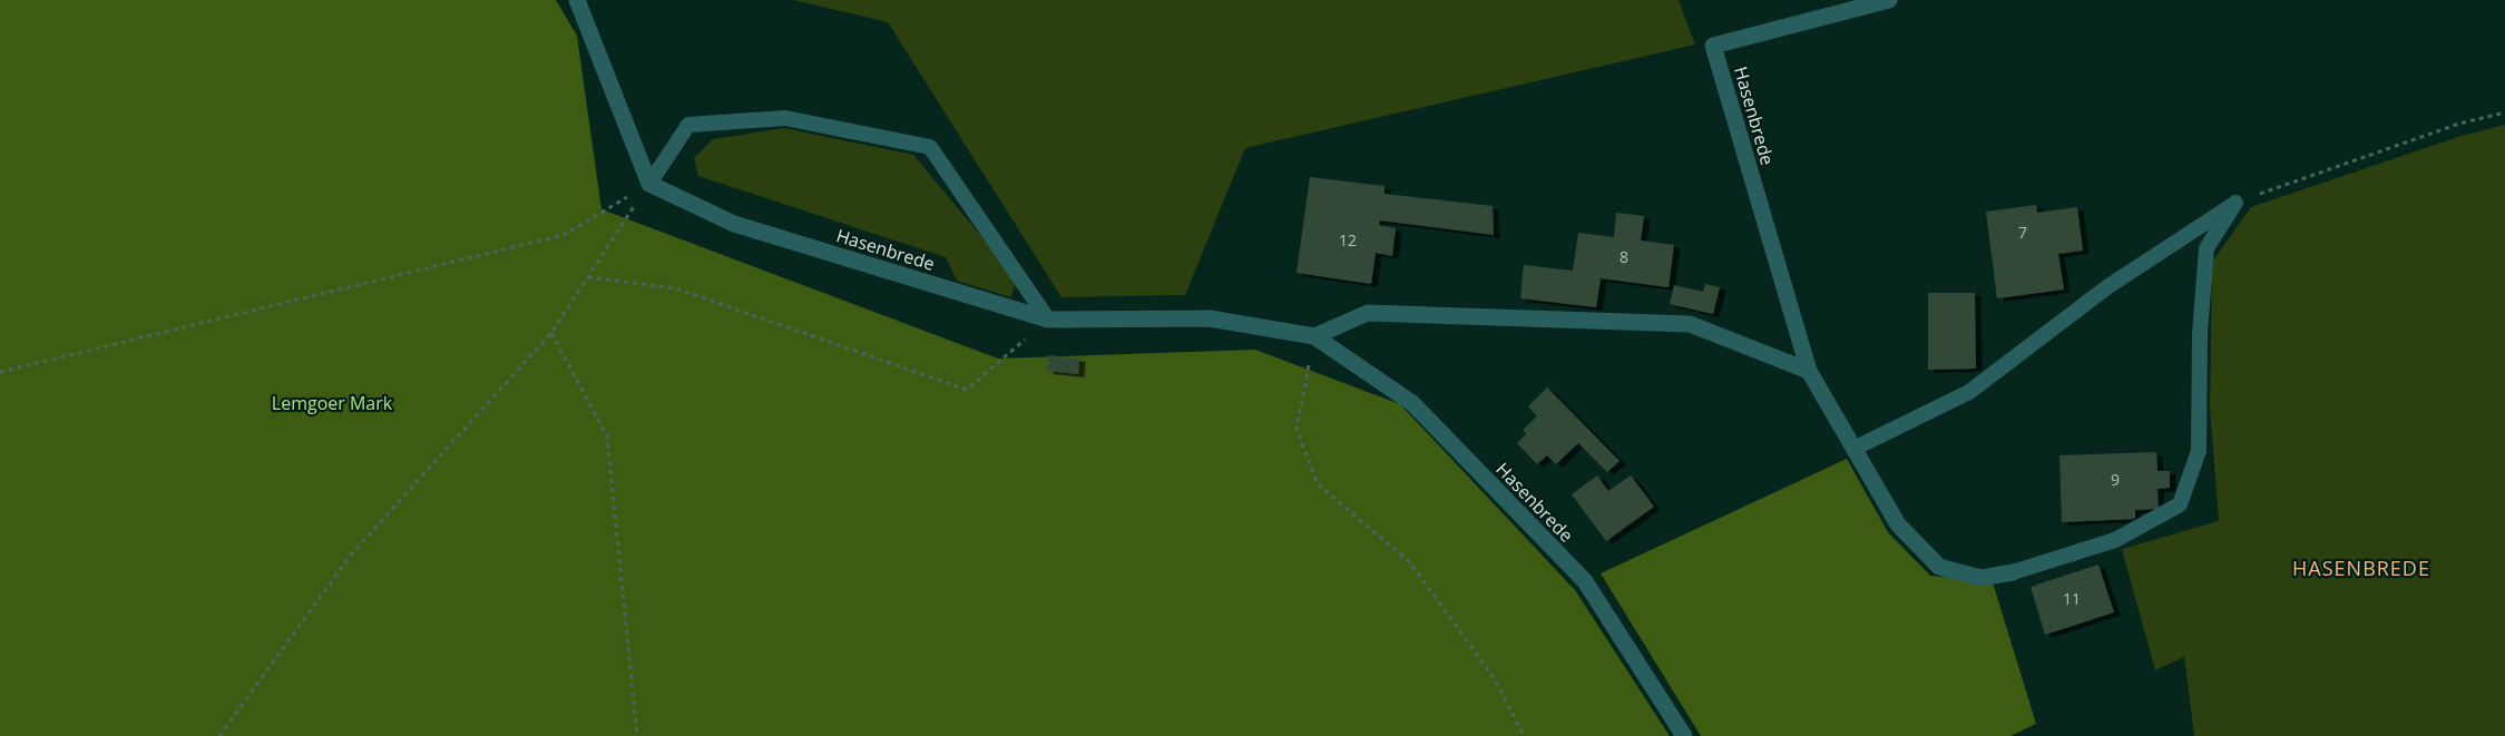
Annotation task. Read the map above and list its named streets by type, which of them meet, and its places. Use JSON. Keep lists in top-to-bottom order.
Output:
{
  "streets": {
    "street": ["Hasenbrede"]
  },
  "districts": ["HASENBREDE"],
  "parks": ["Lemgoer Mark"],
  "house_numbers": [
    "7",
    "12",
    "8",
    "9",
    "11"
  ]
}
